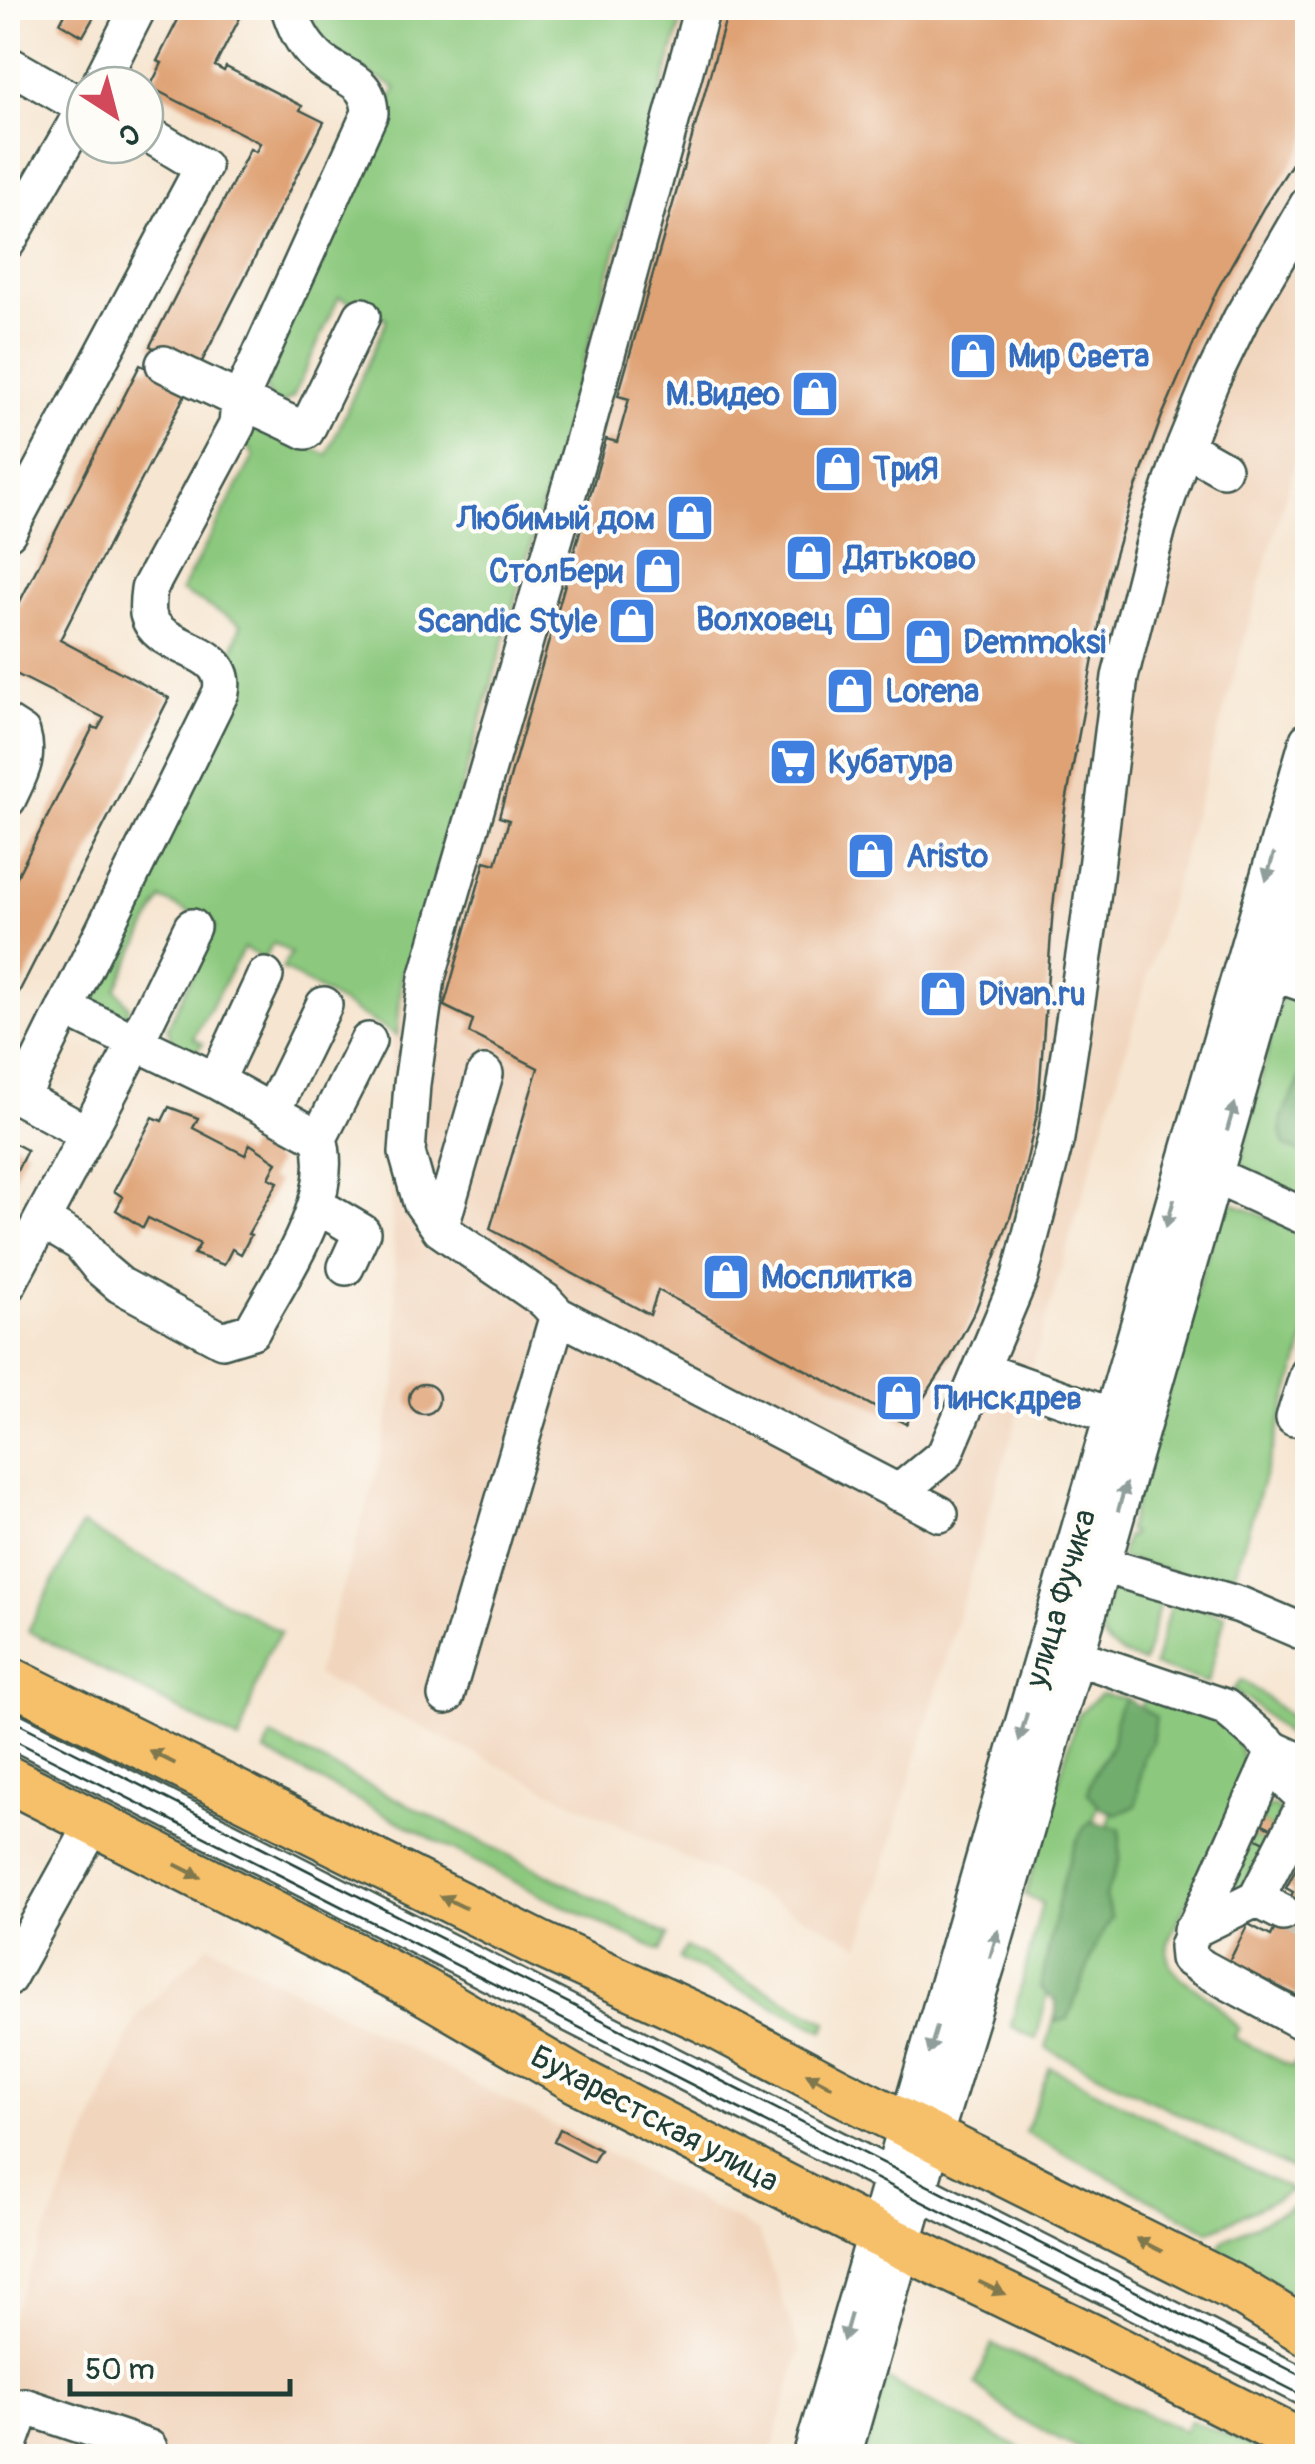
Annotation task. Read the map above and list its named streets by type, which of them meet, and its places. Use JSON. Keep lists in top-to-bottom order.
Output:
{
  "streets": {
    "main road": ["Бухарестская улица"],
    "street": ["улица Фучика"]
  },
  "crossings": [
    ["улица Фучика", "Бухарестская улица"]
  ],
  "places": {
    "shop": [
      "Мир Света",
      "М.Видео",
      "ТриЯ",
      "Любимый дом",
      "Дятьково",
      "СтолБери",
      "Волховец",
      "Scandic Style",
      "Demmoksi",
      "Lorena",
      "Aristo",
      "Divan.ru",
      "Мосплитка",
      "Пинскдрев"
    ],
    "supermarket": ["Кубатура"]
  },
  "scale_bar": "50 m",
  "north": "bottom right"
}
